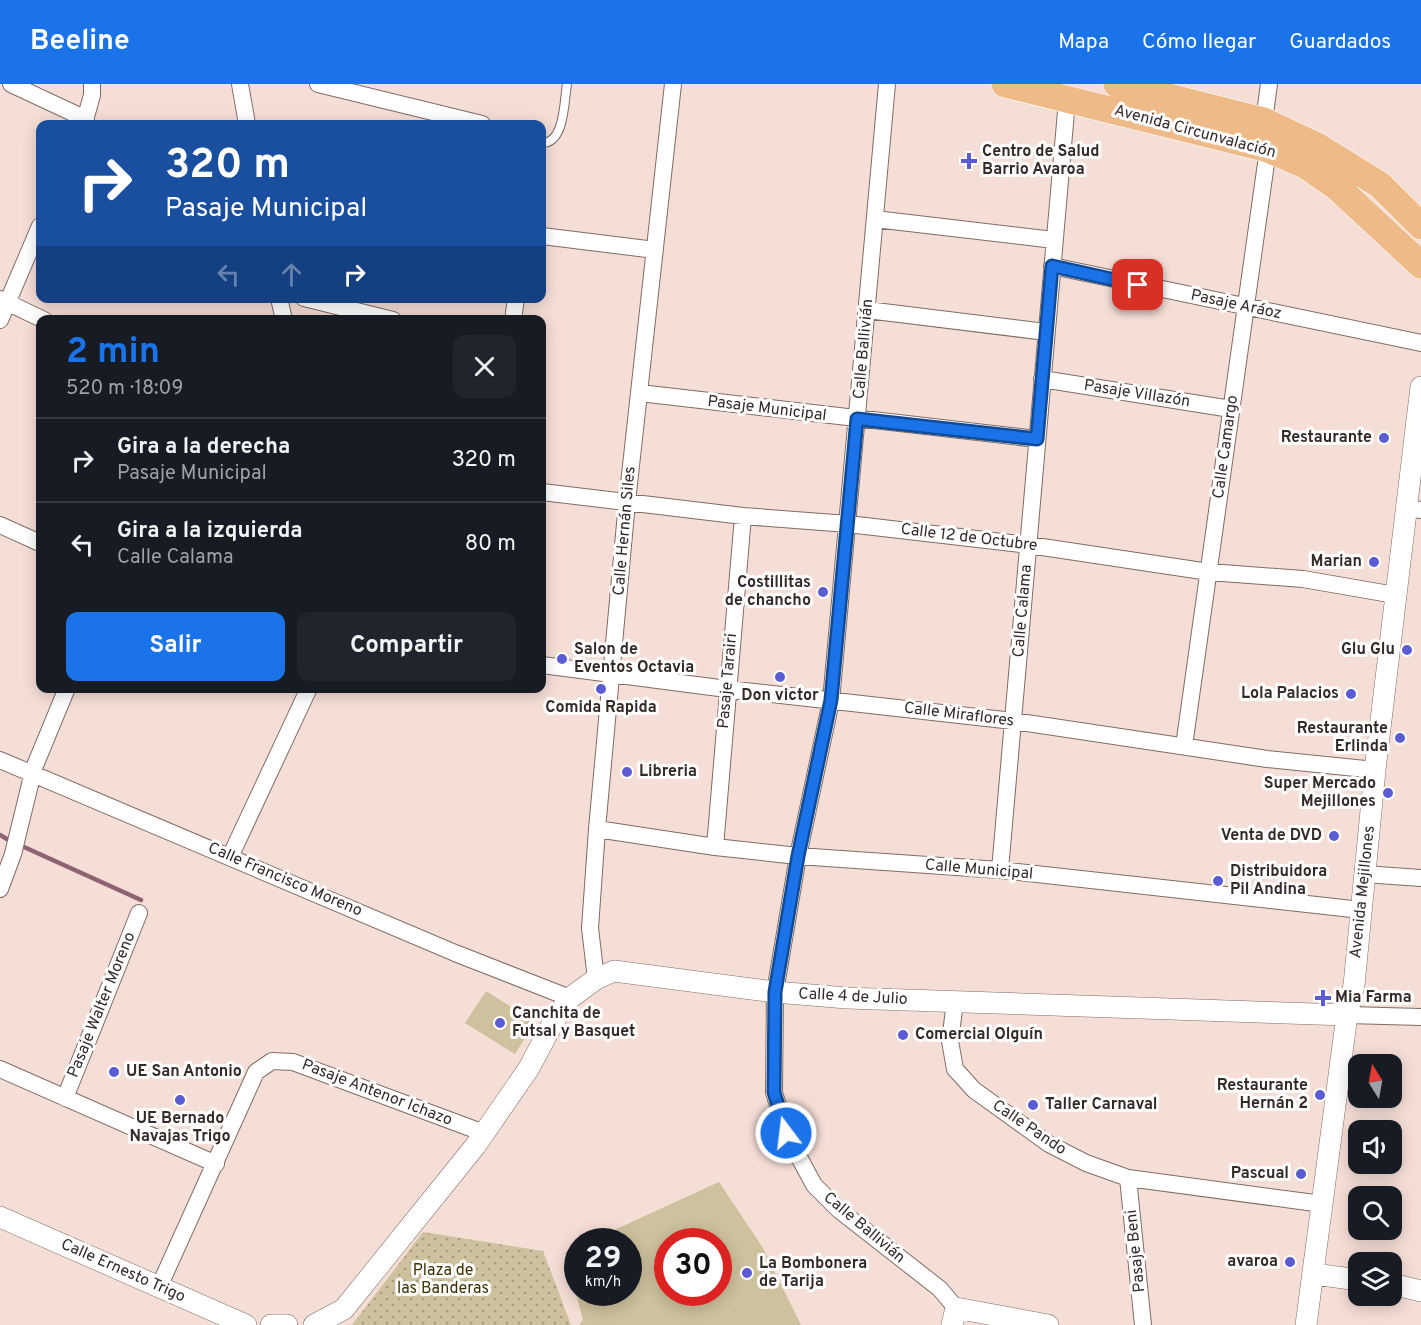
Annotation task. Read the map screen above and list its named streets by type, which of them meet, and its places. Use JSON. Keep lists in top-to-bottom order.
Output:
{
  "streets": {
    "highway": ["Avenida Circunvalación"],
    "street": [
      "Pasaje Aráoz",
      "Calle Ballivián",
      "Pasaje Villazón",
      "Pasaje Municipal",
      "Calle Camargo",
      "Calle Hernán Siles",
      "Calle 12 de Octubre",
      "Calle Calama",
      "Pasaje Tarairi",
      "Calle Miraflores",
      "Calle Municipal",
      "Calle Francisco Moreno",
      "Avenida Mejillones",
      "Calle 4 de Julio",
      "Pasaje Walter Moreno",
      "Pasaje Antenor Ichazo",
      "Calle Pando",
      "Pasaje Beni",
      "Calle Ernesto Trigo"
    ]
  },
  "crossings": [
    ["Avenida Circunvalación", "Calle Camargo"],
    ["Avenida Circunvalación", "Calle Calama"],
    ["Pasaje Aráoz", "Calle Camargo"],
    ["Pasaje Aráoz", "Calle Calama"],
    ["Calle Ballivián", "Pasaje Municipal"],
    ["Calle Ballivián", "Calle 12 de Octubre"],
    ["Calle Ballivián", "Calle Miraflores"],
    ["Calle Ballivián", "Calle Municipal"],
    ["Calle Ballivián", "Calle 4 de Julio"],
    ["Pasaje Villazón", "Calle Camargo"],
    ["Pasaje Villazón", "Calle Calama"],
    ["Pasaje Municipal", "Calle Hernán Siles"],
    ["Pasaje Municipal", "Calle Calama"],
    ["Calle Camargo", "Calle 12 de Octubre"],
    ["Calle Camargo", "Calle Miraflores"],
    ["Calle Hernán Siles", "Calle 12 de Octubre"],
    ["Calle Hernán Siles", "Calle Miraflores"],
    ["Calle Hernán Siles", "Calle Municipal"],
    ["Calle Hernán Siles", "Calle 4 de Julio"],
    ["Calle 12 de Octubre", "Calle Calama"],
    ["Calle 12 de Octubre", "Pasaje Tarairi"],
    ["Calle 12 de Octubre", "Avenida Mejillones"],
    ["Calle Calama", "Calle Miraflores"],
    ["Calle Calama", "Calle Municipal"],
    ["Pasaje Tarairi", "Calle Miraflores"],
    ["Pasaje Tarairi", "Calle Municipal"],
    ["Calle Miraflores", "Avenida Mejillones"],
    ["Calle Municipal", "Avenida Mejillones"],
    ["Calle Francisco Moreno", "Calle 4 de Julio"],
    ["Avenida Mejillones", "Calle 4 de Julio"],
    ["Avenida Mejillones", "Calle Pando"],
    ["Calle 4 de Julio", "Pasaje Antenor Ichazo"],
    ["Calle 4 de Julio", "Calle Pando"],
    ["Pasaje Antenor Ichazo", "Calle Ernesto Trigo"],
    ["Calle Pando", "Pasaje Beni"]
  ],
  "parks": ["Plaza de las Banderas"],
  "places": {
    "health": ["Centro de Salud Barrio Avaroa", "Mia Farma"],
    "other": [
      "Restaurante",
      "Marian",
      "Costillitas de chancho",
      "Glu Glu",
      "Salon de Eventos Octavia",
      "Don victor",
      "Comida Rapida",
      "Lola Palacios",
      "Restaurante Erlinda",
      "Libreria",
      "Super Mercado Mejillones",
      "Venta de DVD",
      "Distribuidora Pil Andina",
      "Canchita de Futsal y Basquet",
      "Comercial Olguín",
      "UE San Antonio",
      "Restaurante Hernán 2",
      "UE Bernado Navajas Trigo",
      "Taller Carnaval",
      "Pascual",
      "avaroa",
      "La Bombonera de Tarija"
    ]
  },
  "north": "top",
  "page": {
    "header": "Beeline",
    "nav": ["Mapa", "Cómo llegar", "Guardados"],
    "turn": ["320 m", "Pasaje Municipal"],
    "heading": ["2 min", "520 m · 18:09"],
    "list": [
      {
        "name": "Gira a la derecha",
        "note": "Pasaje Municipal",
        "value": "320 m"
      },
      {
        "name": "Gira a la izquierda",
        "note": "Calle Calama",
        "value": "80 m"
      }
    ],
    "buttons": ["Salir", "Compartir"],
    "speed": "29 km/h",
    "limit": "30"
  }
}
